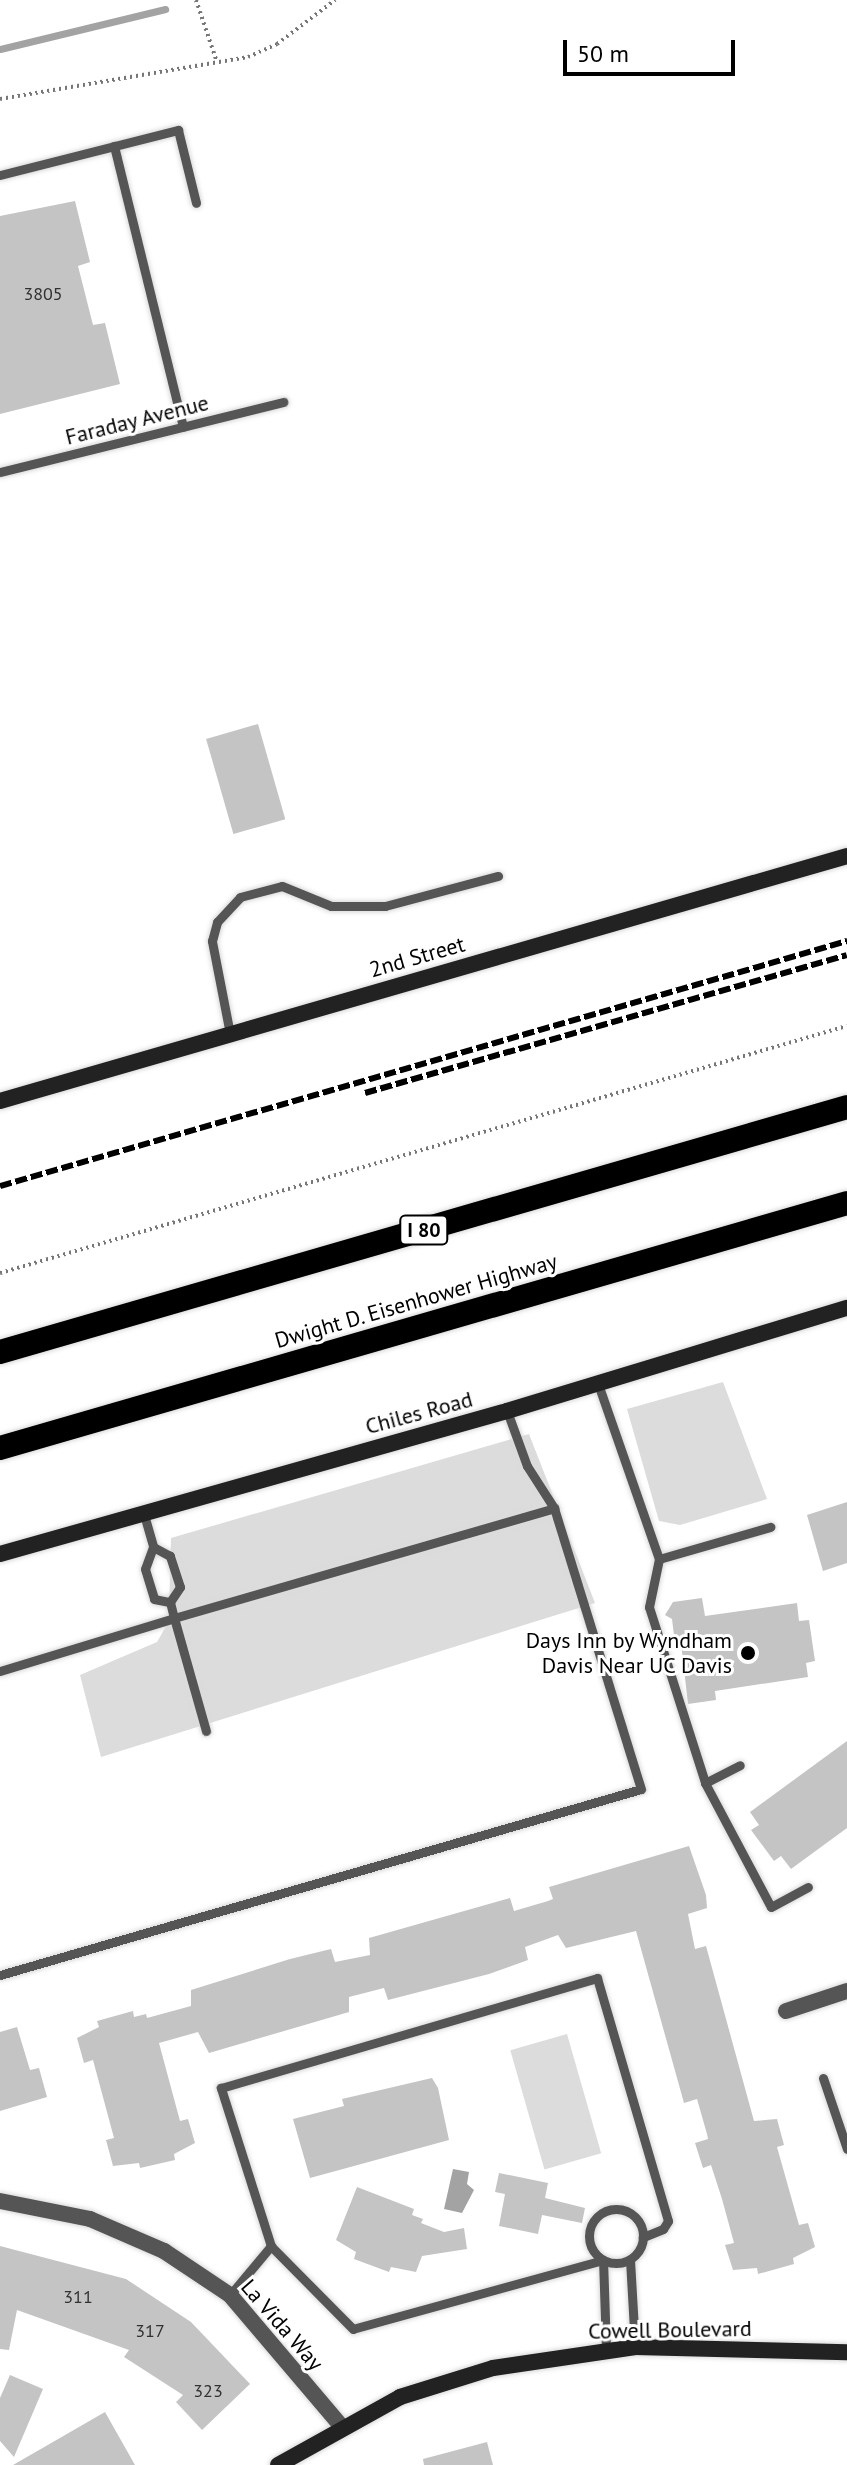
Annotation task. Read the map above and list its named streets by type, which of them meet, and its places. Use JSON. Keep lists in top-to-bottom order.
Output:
{
  "streets": {
    "highway": ["I 80", "Dwight D. Eisenhower Highway"],
    "street": [
      "2nd Street",
      "Chiles Road",
      "La Vida Way",
      "Cowell Boulevard"
    ],
    "lane": ["Faraday Avenue"]
  },
  "crossings": [
    ["La Vida Way", "Cowell Boulevard"]
  ],
  "places": ["Days Inn by Wyndham Davis Near UC Davis"],
  "house_numbers": [
    "3805",
    "311",
    "317",
    "323"
  ],
  "scale_bar": "50 m"
}
